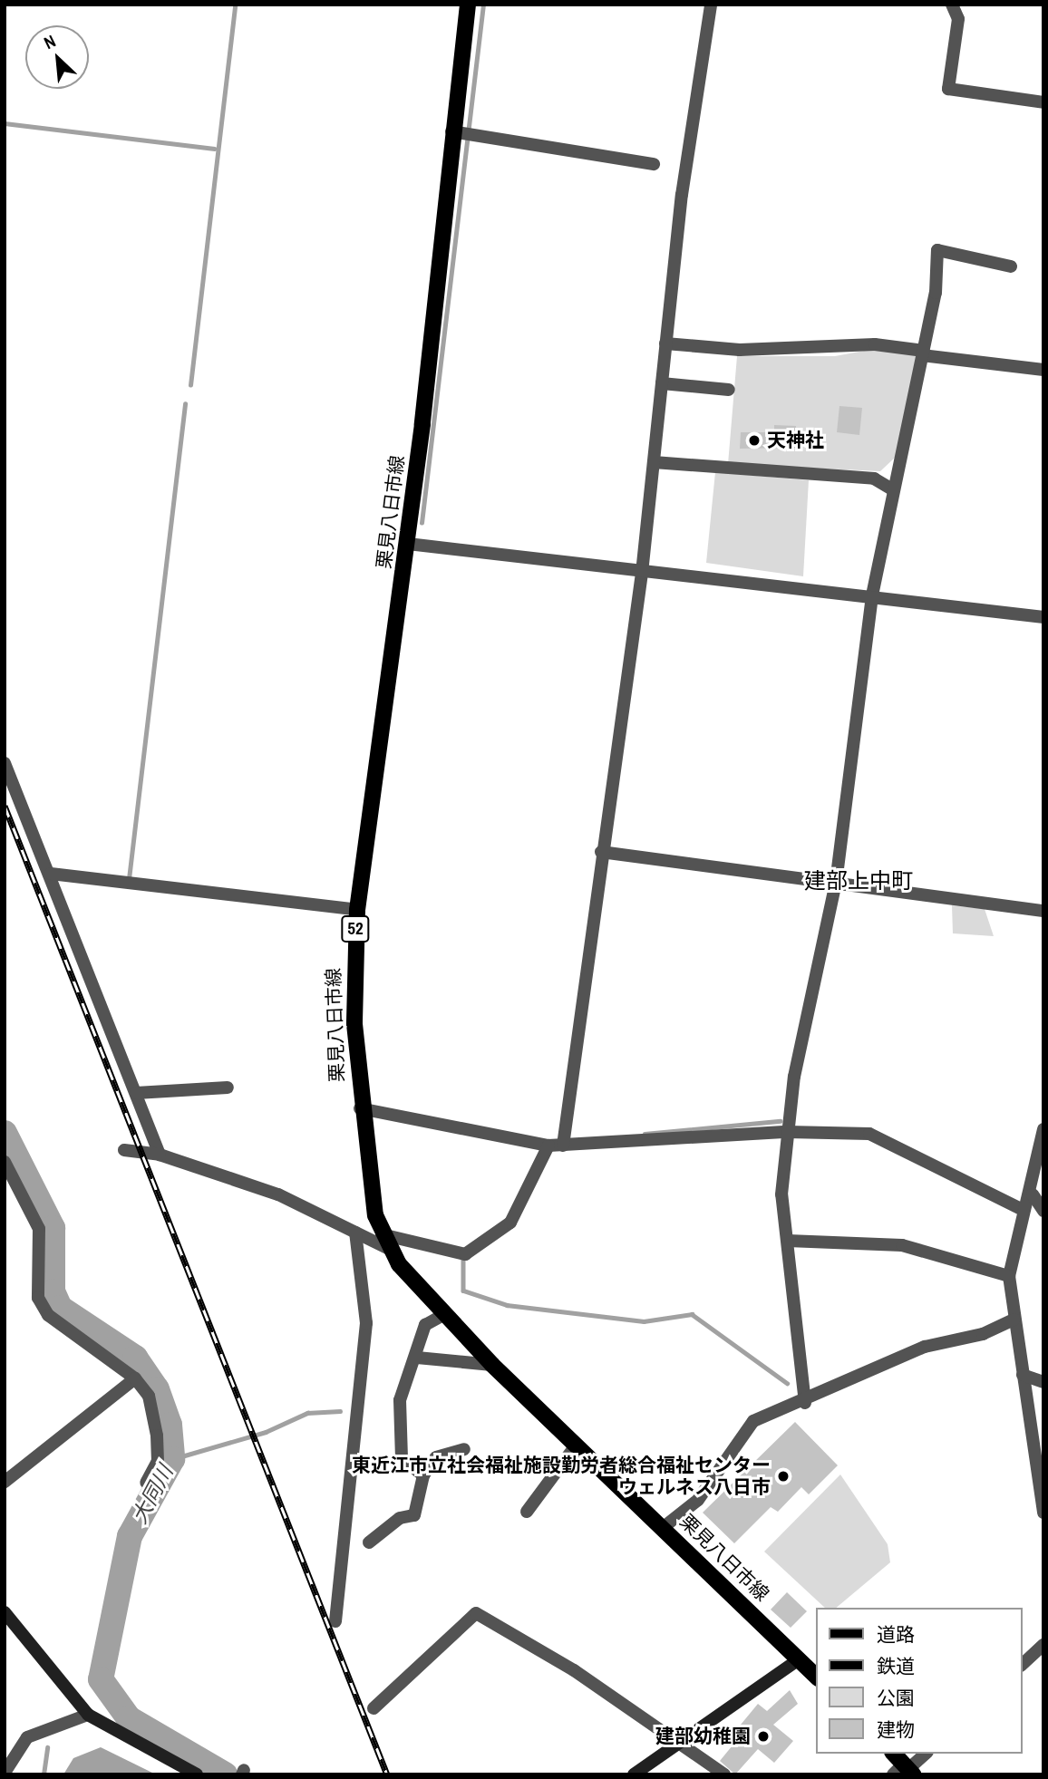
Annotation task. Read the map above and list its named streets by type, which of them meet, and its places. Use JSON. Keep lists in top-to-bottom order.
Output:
{
  "streets": {
    "main road": ["栗見八日市線", "52"]
  },
  "districts": ["建部上中町"],
  "water": ["大同川"],
  "places": ["天神社", "東近江市立社会福祉施設勤労者総合福祉センター ウェルネス八日市", "建部幼稚園"],
  "legend": [
    "道路",
    "鉄道",
    "公園",
    "建物"
  ],
  "north": "top left"
}
